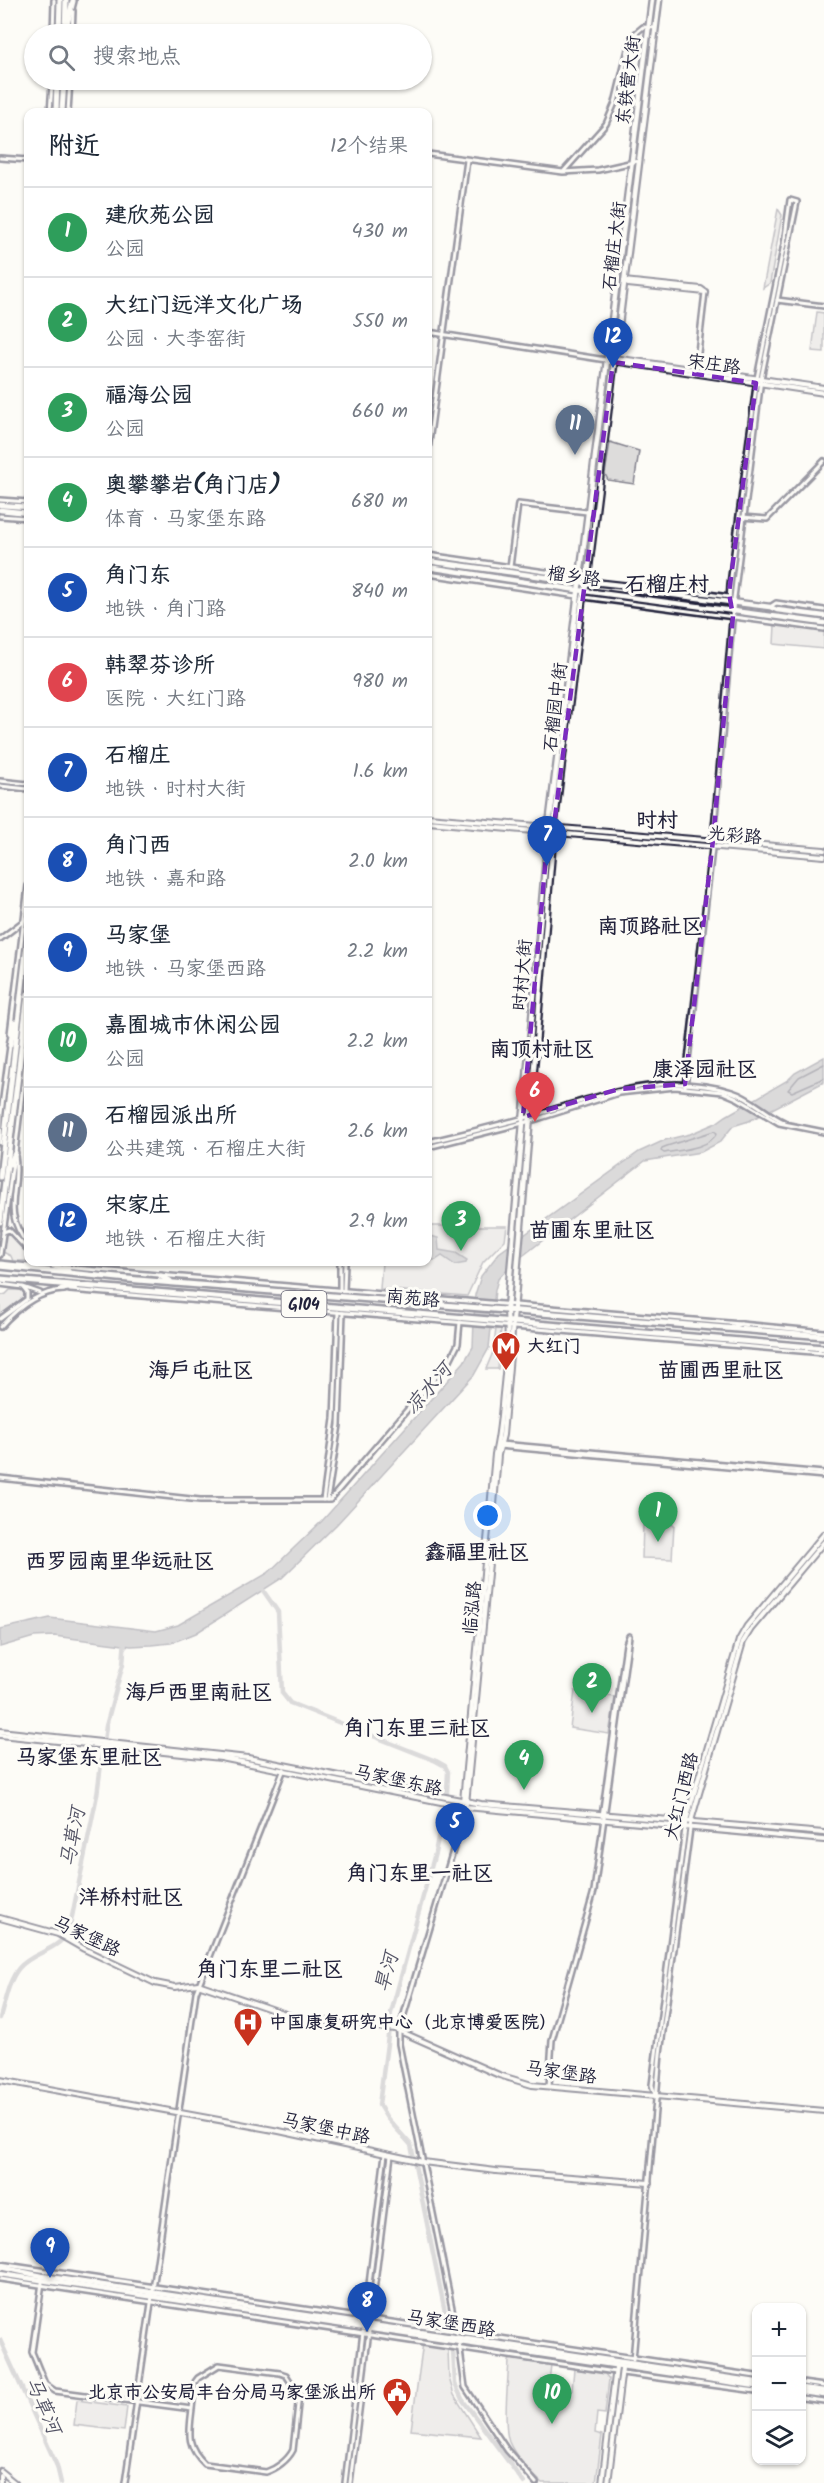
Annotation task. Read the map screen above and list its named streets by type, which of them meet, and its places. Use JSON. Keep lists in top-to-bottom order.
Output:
{
  "streets": {
    "highway": ["南苑路", "G104"],
    "main road": [
      "东铁营大街",
      "石榴庄大街",
      "宋庄路",
      "榴乡路",
      "石榴园中街",
      "光彩路",
      "时村大街",
      "临泓路",
      "马家堡东路",
      "大红门西路",
      "马家堡路",
      "马家堡中路",
      "马家堡西路"
    ]
  },
  "crossings": [
    ["东铁营大街", "石榴庄大街"],
    ["石榴庄大街", "宋庄路"],
    ["石榴庄大街", "榴乡路"],
    ["石榴庄大街", "石榴园中街"],
    ["榴乡路", "石榴园中街"],
    ["石榴园中街", "光彩路"],
    ["石榴园中街", "时村大街"],
    ["光彩路", "时村大街"],
    ["时村大街", "南苑路"],
    ["时村大街", "临泓路"],
    ["南苑路", "临泓路"],
    ["临泓路", "马家堡东路"],
    ["马家堡东路", "大红门西路"],
    ["大红门西路", "马家堡路"]
  ],
  "districts": [
    "石榴庄村",
    "时村",
    "南顶路社区",
    "南顶村社区",
    "康泽园社区",
    "苗圃东里社区",
    "海户屯社区",
    "苗圃西里社区",
    "鑫福里社区",
    "西罗园南里华远社区",
    "海户西里南社区",
    "角门东里三社区",
    "马家堡东里社区",
    "角门东里一社区",
    "洋桥村社区",
    "角门东里二社区"
  ],
  "water": ["凉水河", "马草河", "旱河"],
  "places": {
    "metro station": ["大红门"],
    "hospital": ["中国康复研究中心（北京博爱医院）"],
    "public building": ["北京市公安局丰台分局马家堡派出所"]
  },
  "page": {
    "search": "搜索地点",
    "heading": ["附近", "12个结果"],
    "list": [
      {
        "mark": "1",
        "name": "建欣苑公园",
        "note": "公园",
        "value": "430 m"
      },
      {
        "mark": "2",
        "name": "大红门远洋文化广场",
        "note": "公园 · 大李窑街",
        "value": "550 m"
      },
      {
        "mark": "3",
        "name": "福海公园",
        "note": "公园",
        "value": "660 m"
      },
      {
        "mark": "4",
        "name": "奥攀攀岩(角门店)",
        "note": "体育 · 马家堡东路",
        "value": "680 m"
      },
      {
        "mark": "5",
        "name": "角门东",
        "note": "地铁 · 角门路",
        "value": "840 m"
      },
      {
        "mark": "6",
        "name": "韩翠芬诊所",
        "note": "医院 · 大红门路",
        "value": "980 m"
      },
      {
        "mark": "7",
        "name": "石榴庄",
        "note": "地铁 · 时村大街",
        "value": "1.6 km"
      },
      {
        "mark": "8",
        "name": "角门西",
        "note": "地铁 · 嘉和路",
        "value": "2.0 km"
      },
      {
        "mark": "9",
        "name": "马家堡",
        "note": "地铁 · 马家堡西路",
        "value": "2.2 km"
      },
      {
        "mark": "10",
        "name": "嘉囿城市休闲公园",
        "note": "公园",
        "value": "2.2 km"
      },
      {
        "mark": "11",
        "name": "石榴园派出所",
        "note": "公共建筑 · 石榴庄大街",
        "value": "2.6 km"
      },
      {
        "mark": "12",
        "name": "宋家庄",
        "note": "地铁 · 石榴庄大街",
        "value": "2.9 km"
      }
    ],
    "pins": [
      "12",
      "11",
      "7",
      "6",
      "3",
      "1",
      "2",
      "4",
      "5",
      "9",
      "8",
      "10"
    ],
    "map_buttons": ["+", "−"]
  }
}
